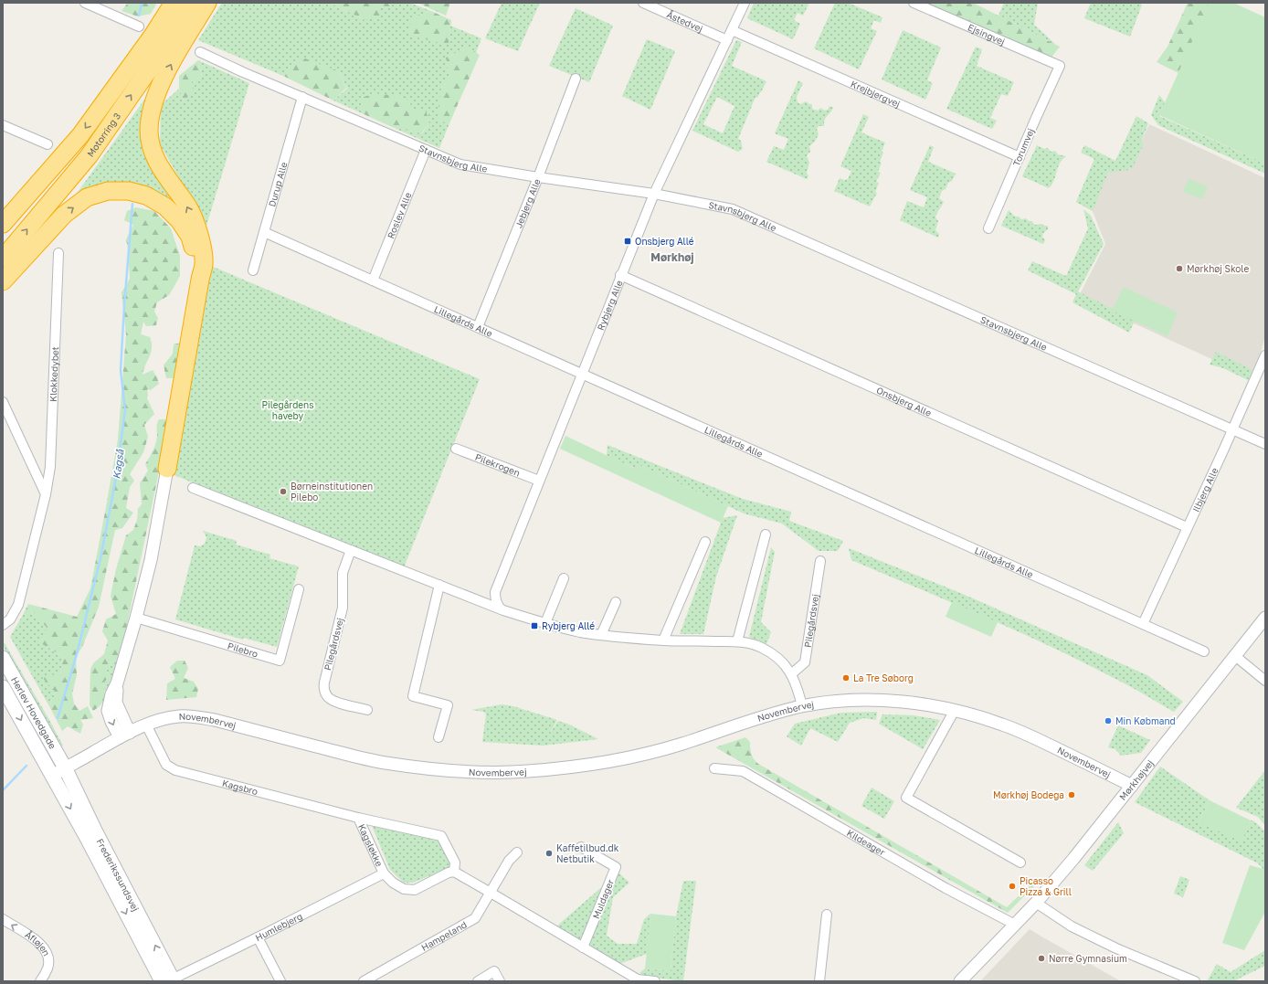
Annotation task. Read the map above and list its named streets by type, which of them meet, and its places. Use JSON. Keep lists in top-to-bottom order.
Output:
{
  "streets": {
    "highway": ["Motorring 3"],
    "main road": ["Herlev Hovedgade", "Frederikssundsvej"],
    "street": [
      "Åstedvej",
      "Ejsingvej",
      "Krejbjergvej",
      "Torumvej",
      "Stavnsbjerg Alle",
      "Durup Alle",
      "Jebjerg Alle",
      "Roslev Alle",
      "Rybjerg Alle",
      "Lillegårds Alle",
      "Klokkedybet",
      "Onsbjerg Alle",
      "Pilekrogen",
      "Ilbjerg Alle",
      "Pilegårdsvej",
      "Pilebro",
      "Novembervej",
      "Mørkhøjvej",
      "Kagsbro",
      "Kildeager",
      "Kagsløkke",
      "Muldager",
      "Humlebjerg",
      "Hampeland",
      "Åfløjen"
    ]
  },
  "crossings": [
    ["Åstedvej", "Rybjerg Alle"],
    ["Ejsingvej", "Torumvej"],
    ["Krejbjergvej", "Torumvej"],
    ["Krejbjergvej", "Rybjerg Alle"],
    ["Stavnsbjerg Alle", "Durup Alle"],
    ["Stavnsbjerg Alle", "Jebjerg Alle"],
    ["Stavnsbjerg Alle", "Roslev Alle"],
    ["Stavnsbjerg Alle", "Rybjerg Alle"],
    ["Stavnsbjerg Alle", "Ilbjerg Alle"],
    ["Durup Alle", "Lillegårds Alle"],
    ["Jebjerg Alle", "Lillegårds Alle"],
    ["Roslev Alle", "Lillegårds Alle"],
    ["Rybjerg Alle", "Lillegårds Alle"],
    ["Rybjerg Alle", "Onsbjerg Alle"],
    ["Rybjerg Alle", "Pilekrogen"],
    ["Lillegårds Alle", "Ilbjerg Alle"],
    ["Onsbjerg Alle", "Ilbjerg Alle"],
    ["Herlev Hovedgade", "Novembervej"],
    ["Herlev Hovedgade", "Frederikssundsvej"],
    ["Novembervej", "Mørkhøjvej"],
    ["Novembervej", "Kagsbro"],
    ["Novembervej", "Frederikssundsvej"],
    ["Mørkhøjvej", "Kildeager"],
    ["Kagsbro", "Kagsløkke"],
    ["Kagsløkke", "Humlebjerg"],
    ["Frederikssundsvej", "Humlebjerg"]
  ],
  "one_way": ["Åfløjen"],
  "districts": ["Mørkhøj"],
  "water": ["Kagså"],
  "parks": ["Pilegårdens haveby"],
  "places": {
    "transit": ["Onsbjerg Allé", "Rybjerg Allé"],
    "other": [
      "Mørkhøj Skole",
      "Børneinstitutionen Pilebo",
      "La Tre Søborg",
      "Min Købmand",
      "Mørkhøj Bodega",
      "Kaffetilbud.dk Netbutik",
      "Picasso Pizza & Grill",
      "Nørre Gymnasium"
    ]
  }
}
